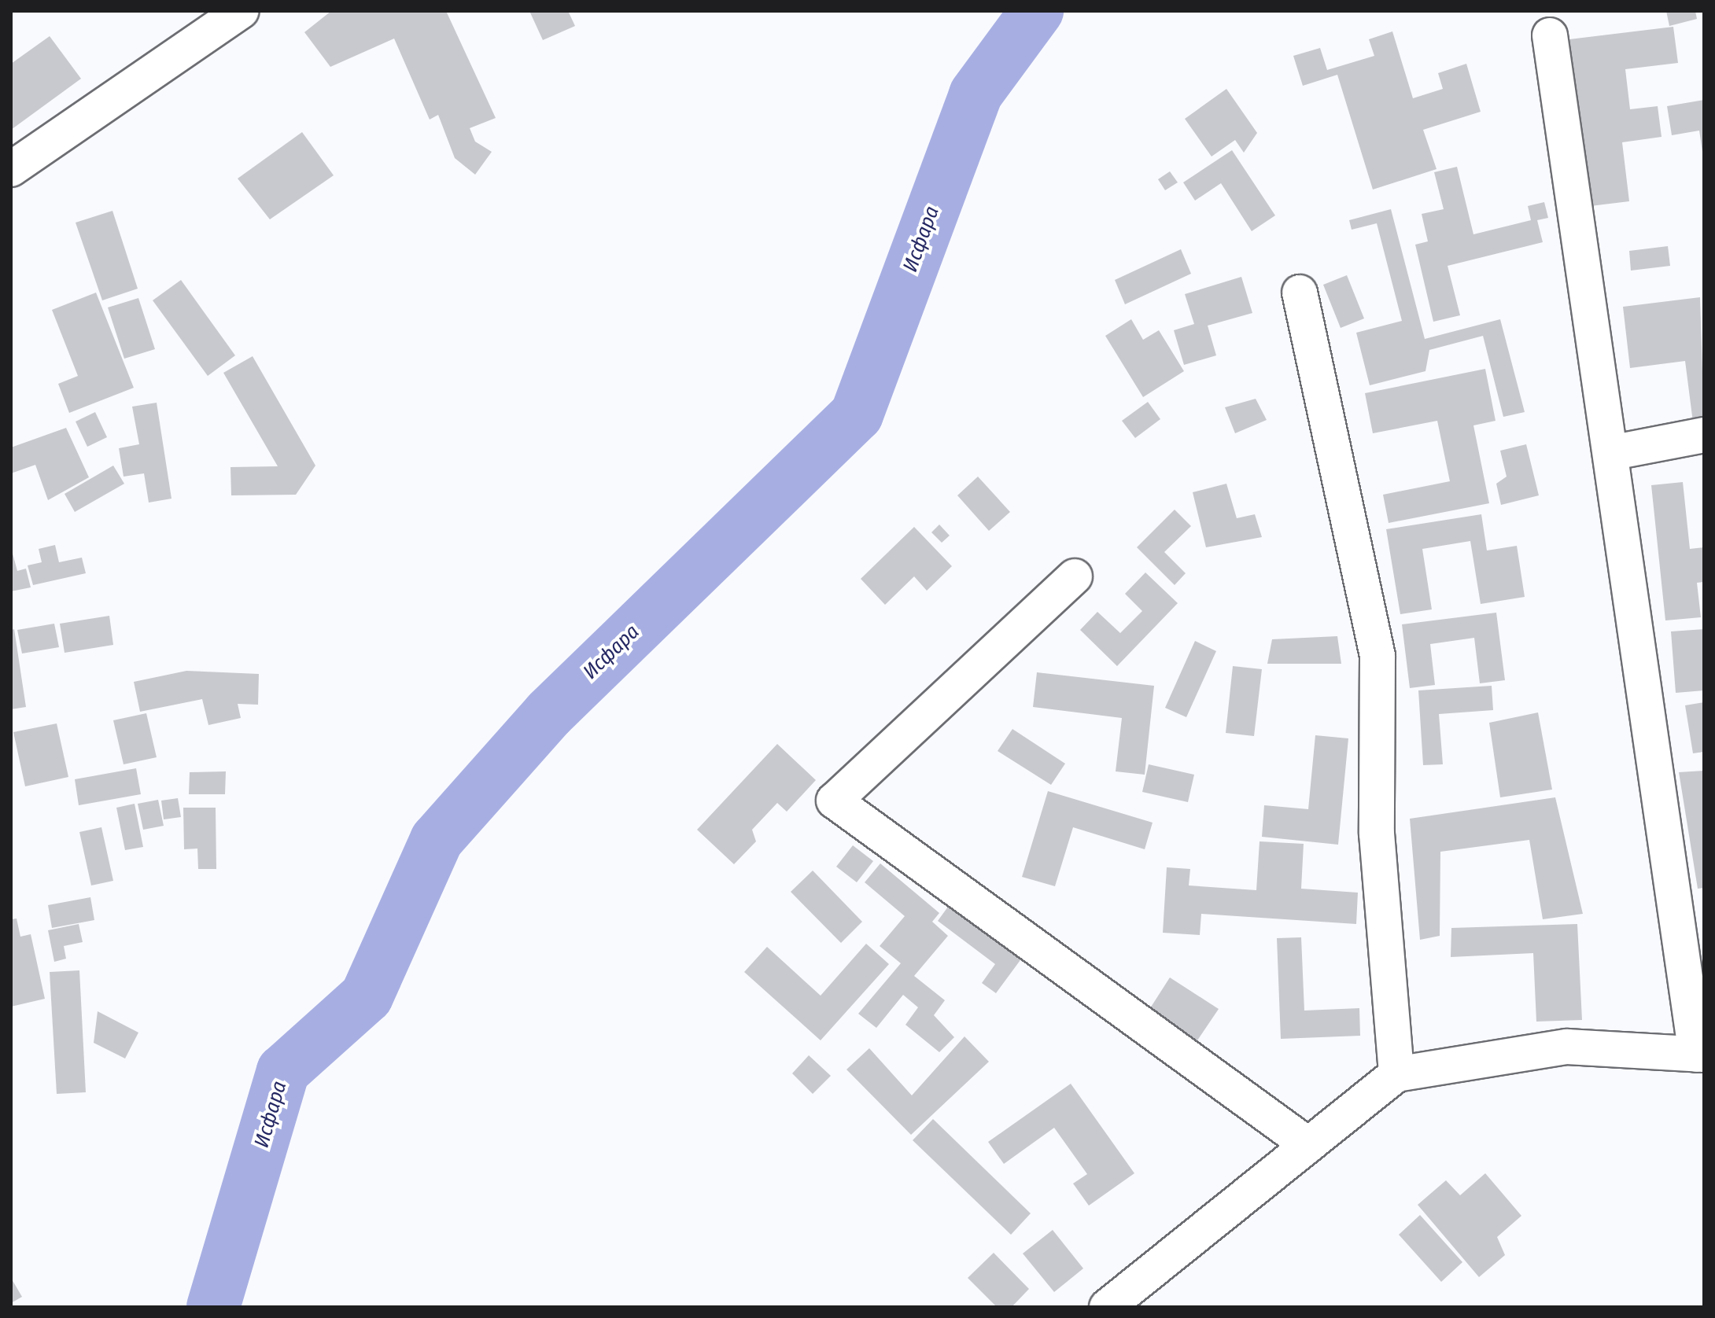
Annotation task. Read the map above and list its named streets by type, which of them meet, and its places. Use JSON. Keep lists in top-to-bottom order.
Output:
{
  "water": ["Исфара"]
}
